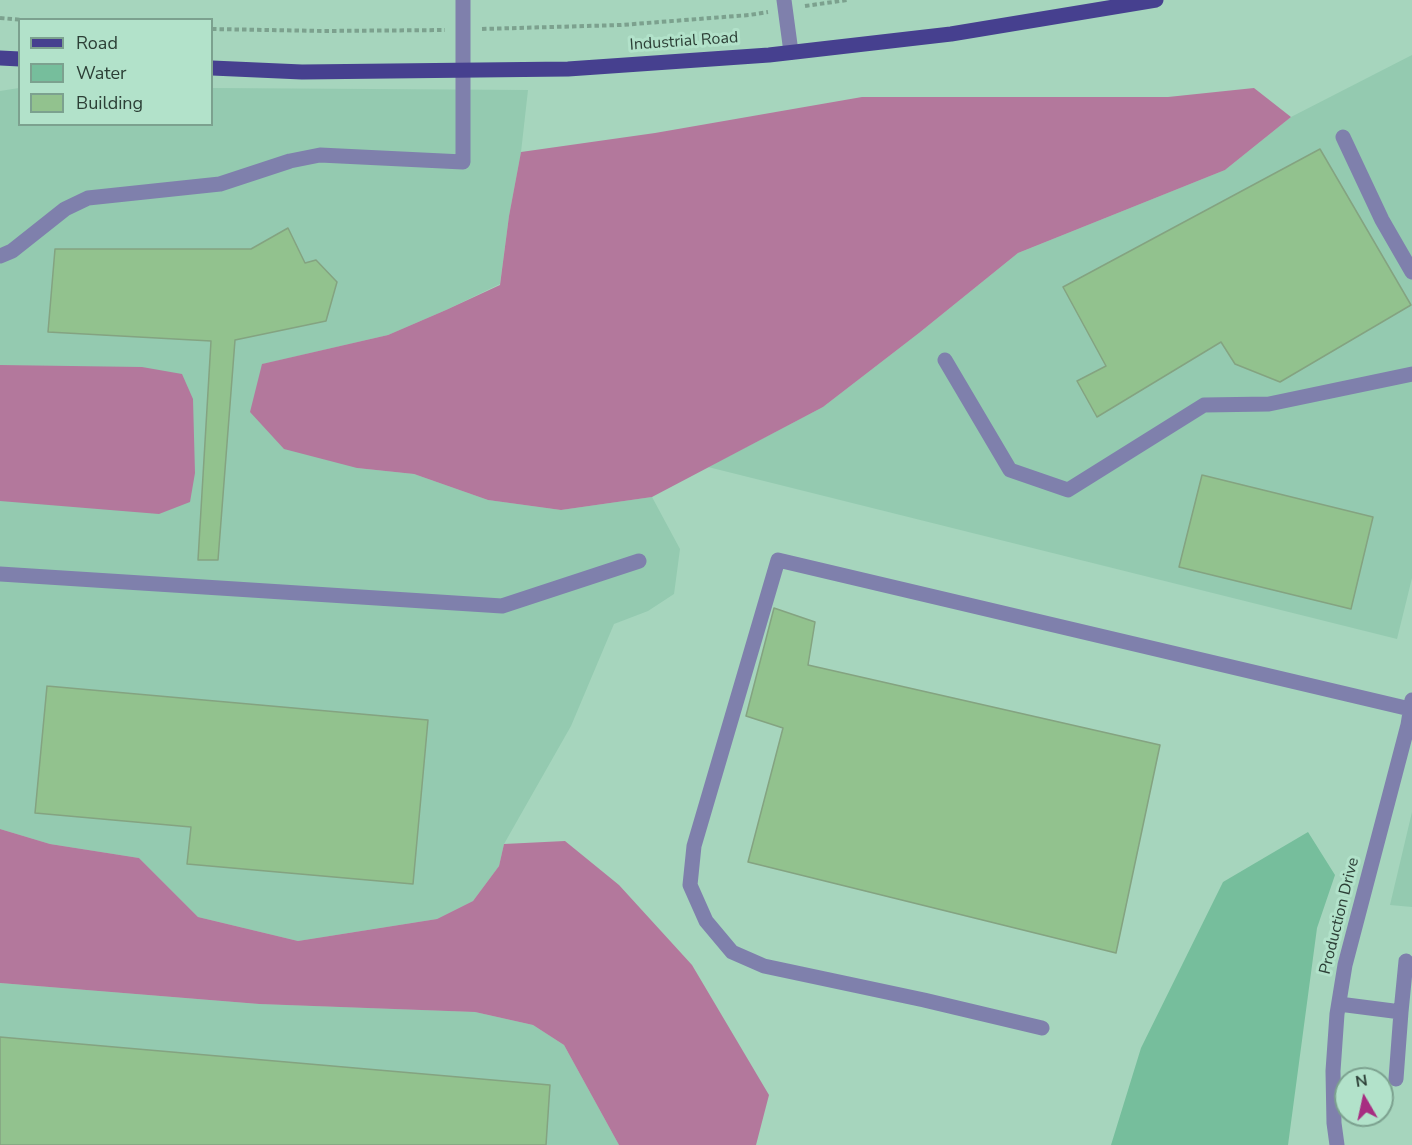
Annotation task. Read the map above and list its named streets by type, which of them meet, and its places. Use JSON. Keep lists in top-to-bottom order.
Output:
{
  "streets": {
    "main road": ["Industrial Road"],
    "street": ["Production Drive"]
  },
  "legend": ["Road", "Water", "Building"],
  "north": "top"
}
